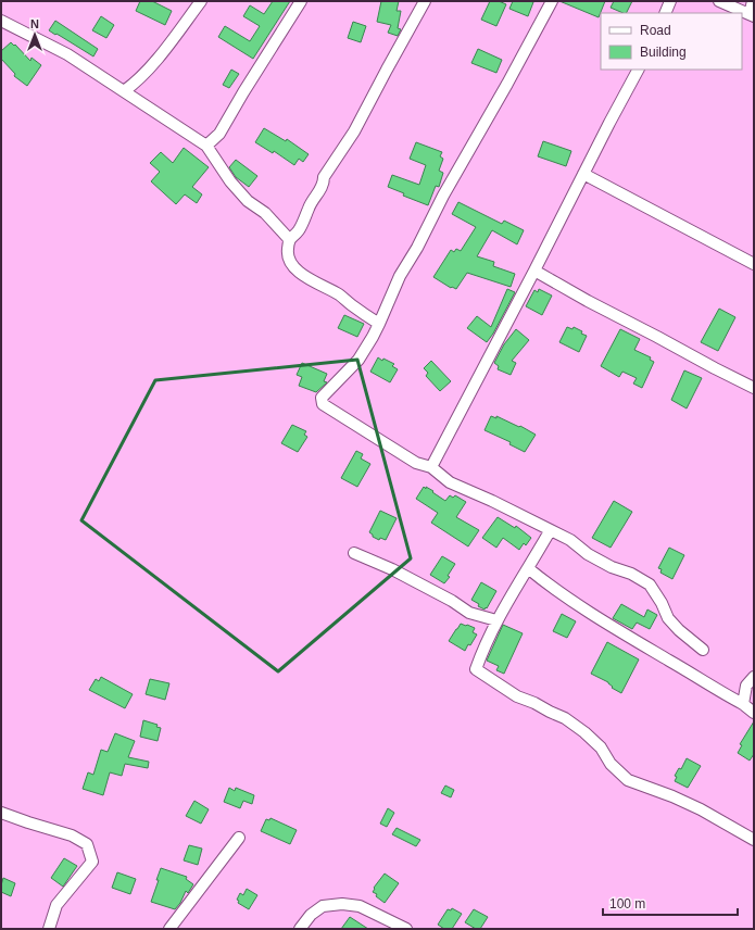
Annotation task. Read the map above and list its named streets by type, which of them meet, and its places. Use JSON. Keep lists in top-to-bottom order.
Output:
{
  "legend": ["Road", "Building"],
  "scale_bar": "100 m",
  "north": "top"
}
